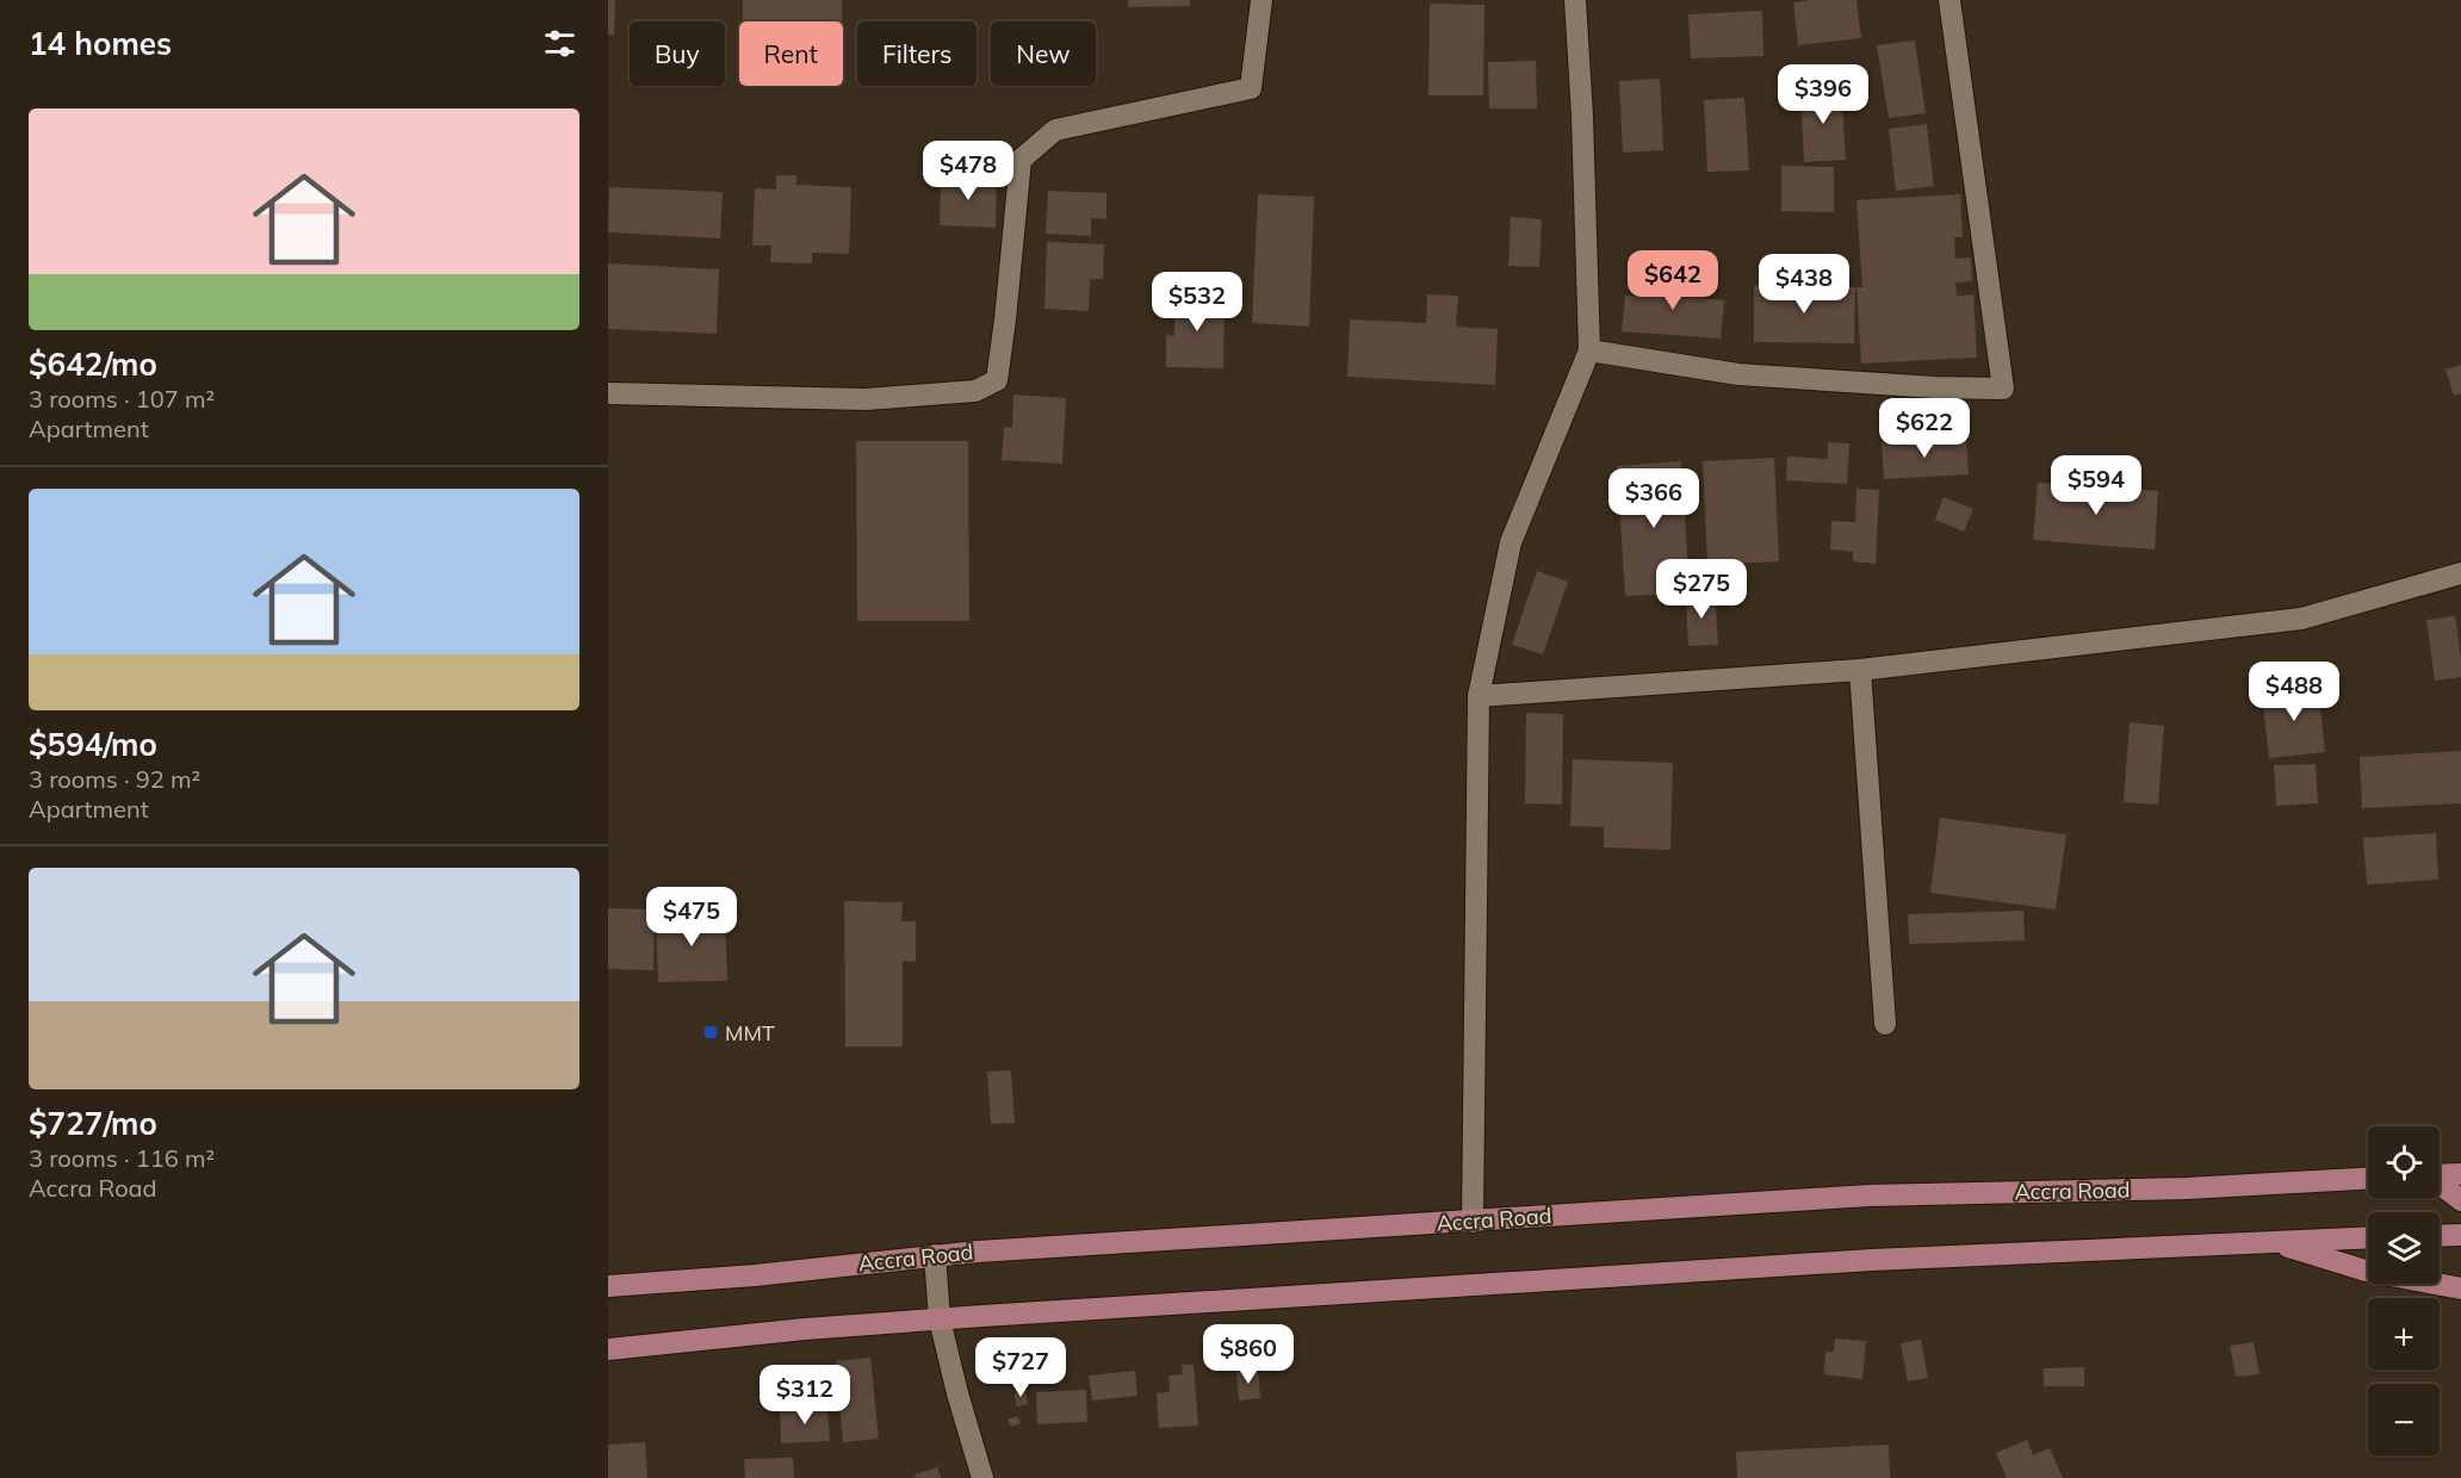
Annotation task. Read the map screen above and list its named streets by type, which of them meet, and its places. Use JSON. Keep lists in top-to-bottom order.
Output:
{
  "streets": {
    "main road": ["Accra Road"]
  },
  "places": {
    "transit": ["MMT"]
  },
  "page": {
    "heading": "14 homes",
    "chip": [
      "Buy",
      "Rent",
      "Filters",
      "New"
    ],
    "price": [
      "$396",
      "$478",
      "$642",
      "$438",
      "$532",
      "$622",
      "$594",
      "$366",
      "$275",
      "$488",
      "$475",
      "$860",
      "$727",
      "$312"
    ],
    "list": [
      {
        "name": "$642/mo",
        "note": "3 rooms · 107 m² · Apartment"
      },
      {
        "name": "$594/mo",
        "note": "3 rooms · 92 m² · Apartment"
      },
      {
        "name": "$727/mo",
        "note": "3 rooms · 116 m² · Accra Road"
      }
    ],
    "map_buttons": ["+", "−"]
  }
}
